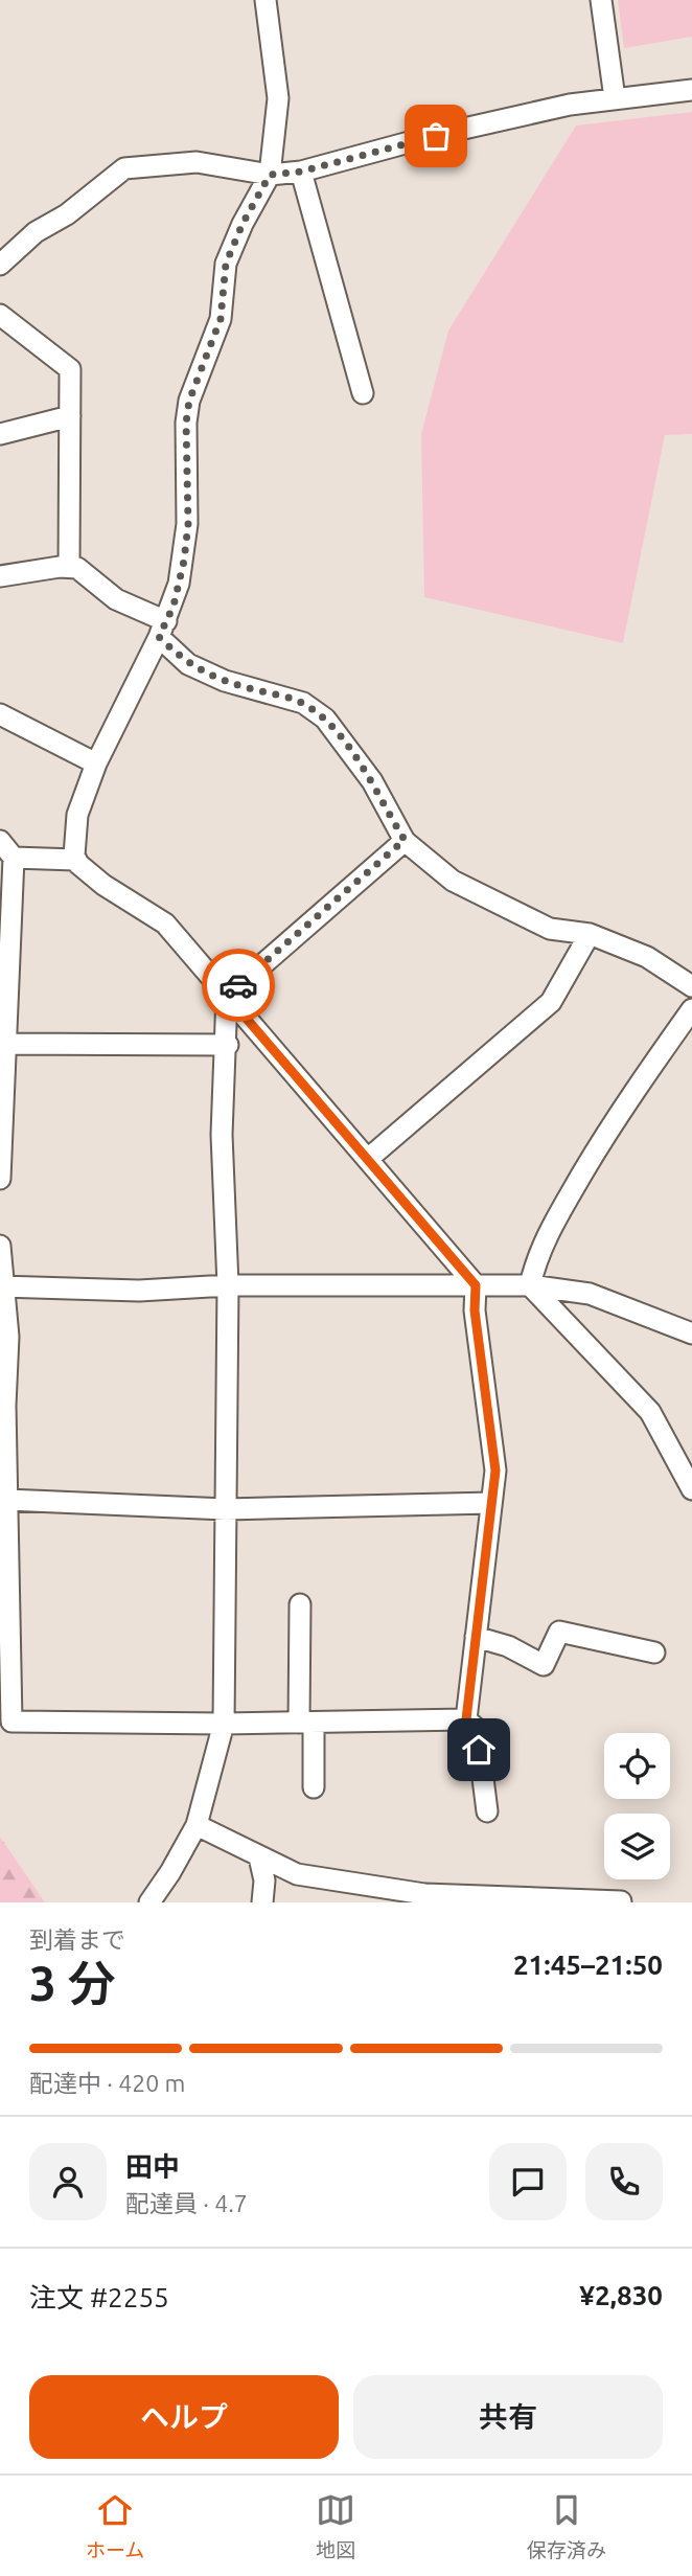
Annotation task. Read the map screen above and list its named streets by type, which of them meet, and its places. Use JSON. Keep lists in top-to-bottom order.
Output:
{
  "page": {
    "heading": ["3 分", "到着まで", "21:45–21:50"],
    "panel": [
      "田中",
      "配達員 · 4.7",
      "注文 #2255",
      "¥2,830"
    ],
    "bar": "配達中 · 420 m",
    "buttons": ["ヘルプ", "共有"],
    "tabs": ["ホーム", "地図", "保存済み"]
  }
}
